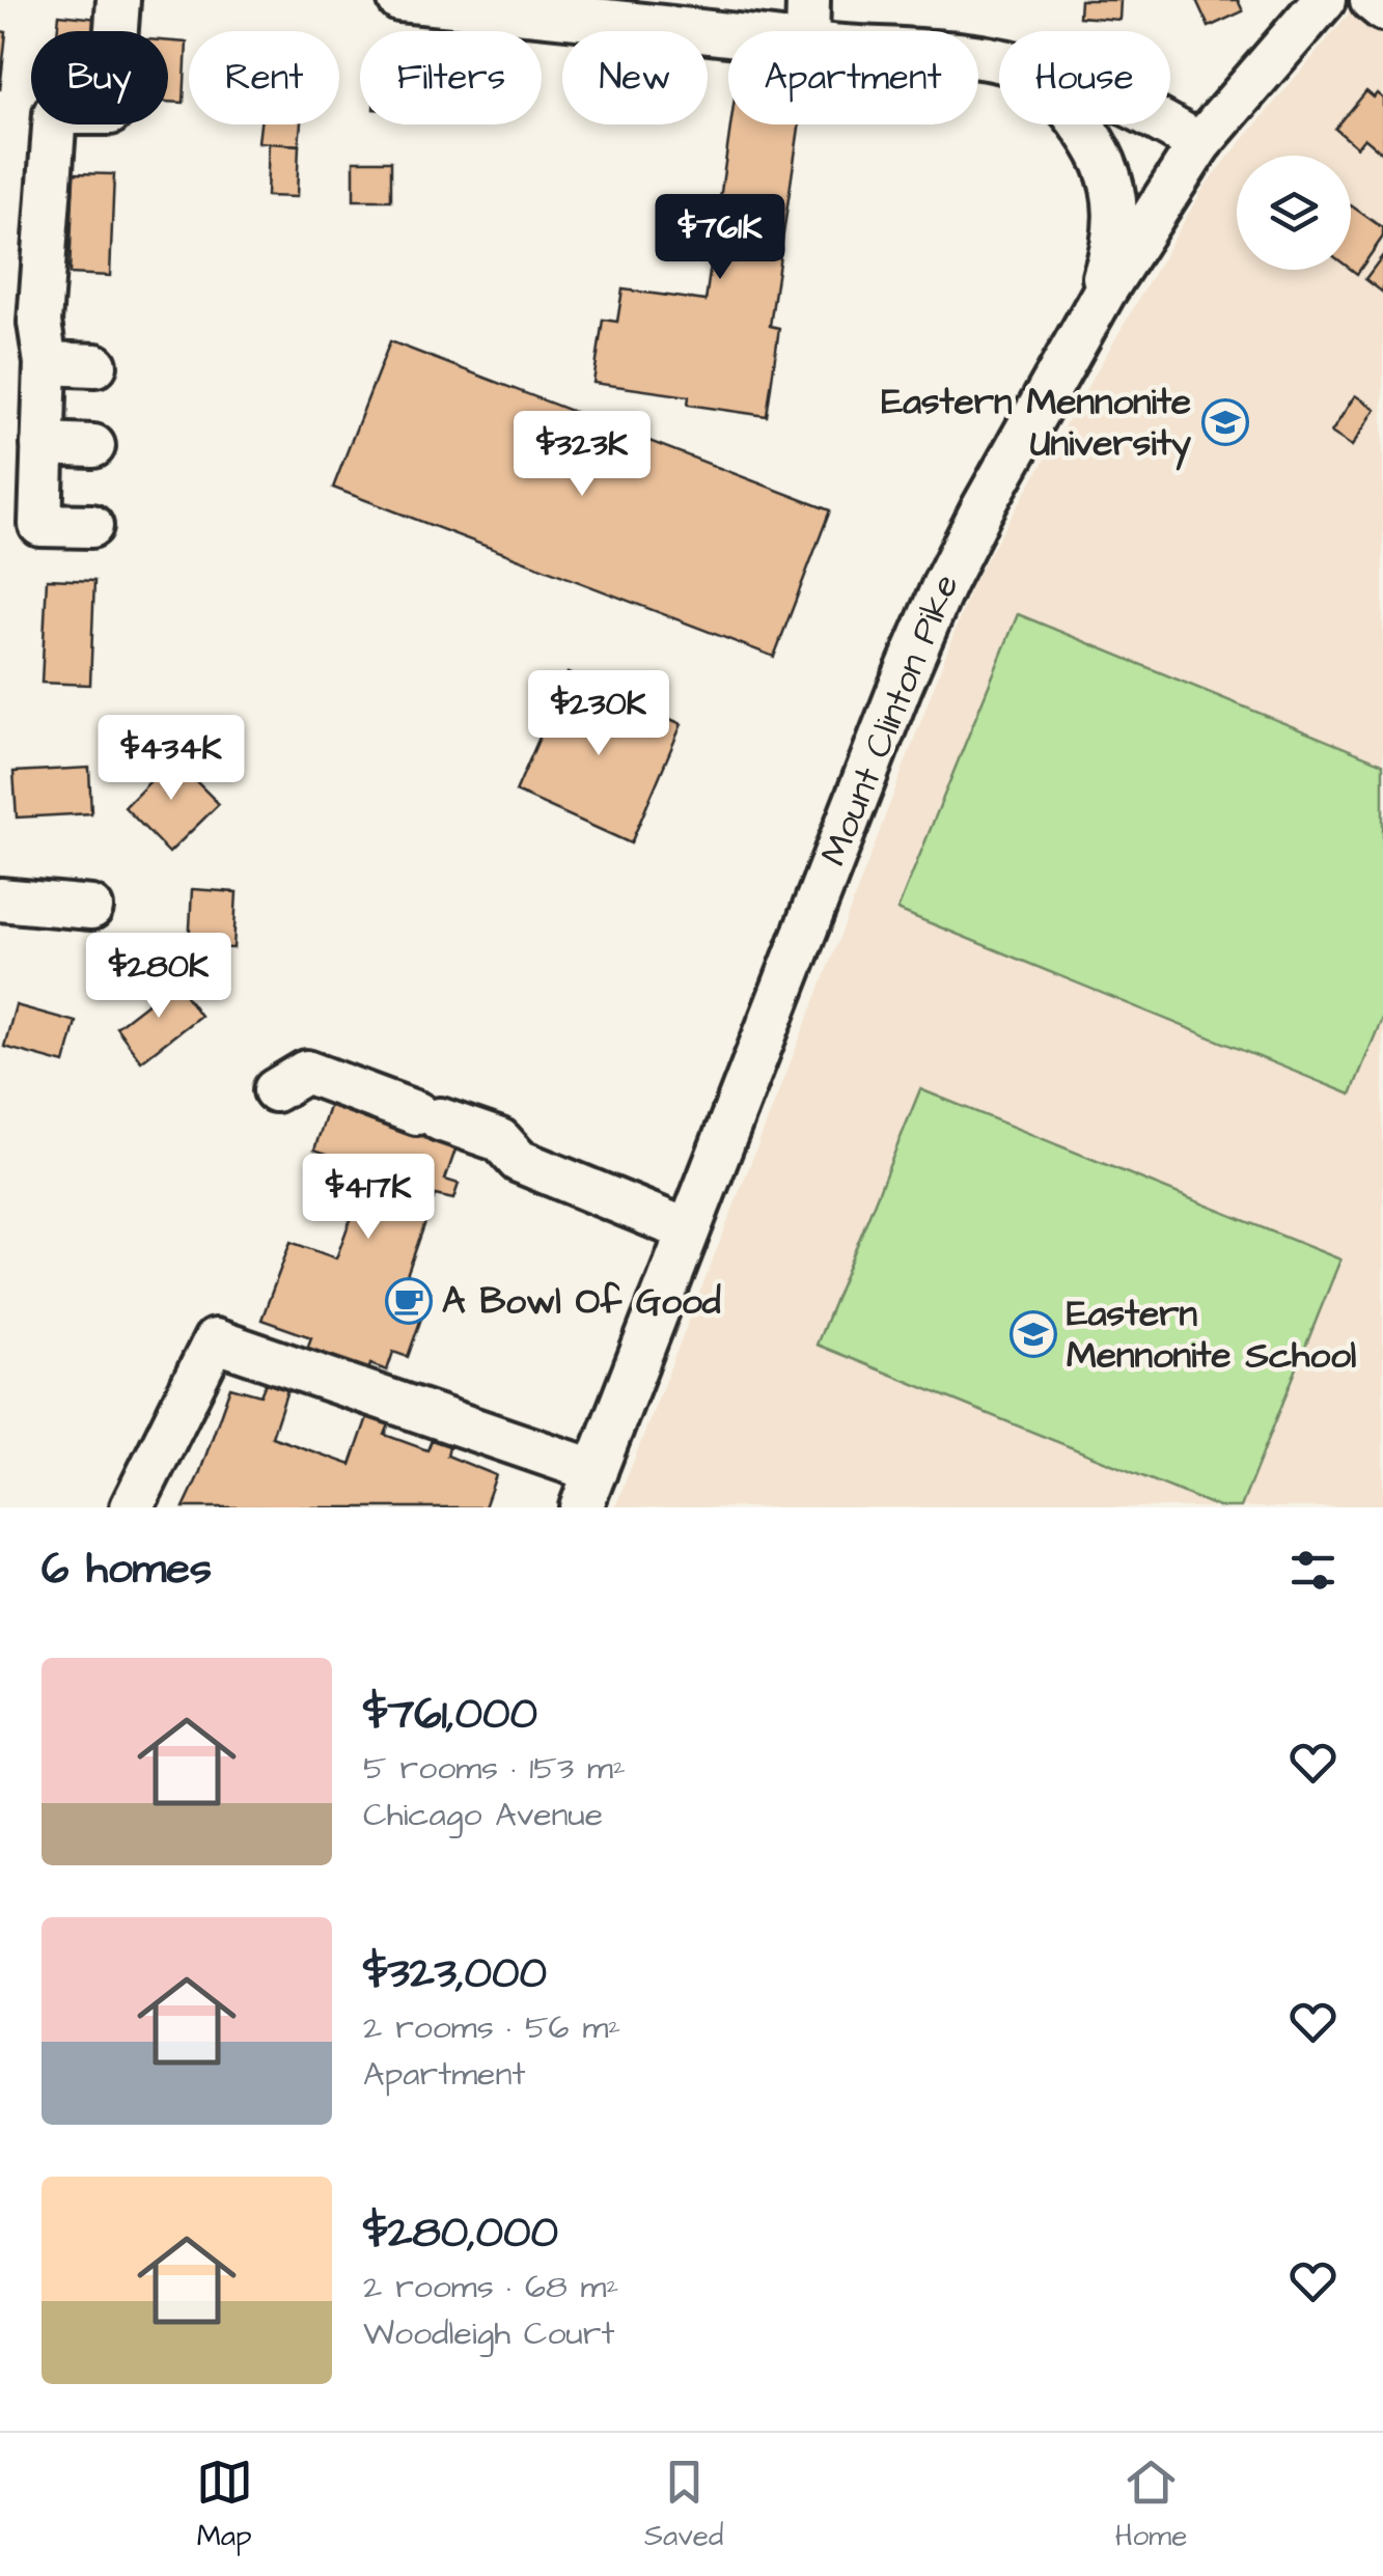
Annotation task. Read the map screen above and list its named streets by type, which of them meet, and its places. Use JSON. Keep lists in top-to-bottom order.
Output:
{
  "streets": {
    "street": ["Mount Clinton Pike"]
  },
  "places": {
    "school or university": ["Eastern Mennonite University", "Eastern Mennonite School"],
    "cafe": ["A Bowl Of Good"]
  },
  "page": {
    "chip": [
      "Buy",
      "Rent",
      "Filters",
      "New",
      "Apartment",
      "House"
    ],
    "price": [
      "$761K",
      "$323K",
      "$230K",
      "$434K",
      "$280K",
      "$417K"
    ],
    "heading": "6 homes",
    "list": [
      {
        "name": "$761,000",
        "note": "5 rooms · 153 m² · Chicago Avenue"
      },
      {
        "name": "$323,000",
        "note": "2 rooms · 56 m² · Apartment"
      },
      {
        "name": "$280,000",
        "note": "2 rooms · 68 m² · Woodleigh Court"
      }
    ],
    "tabs": ["Map", "Saved", "Home"]
  }
}
